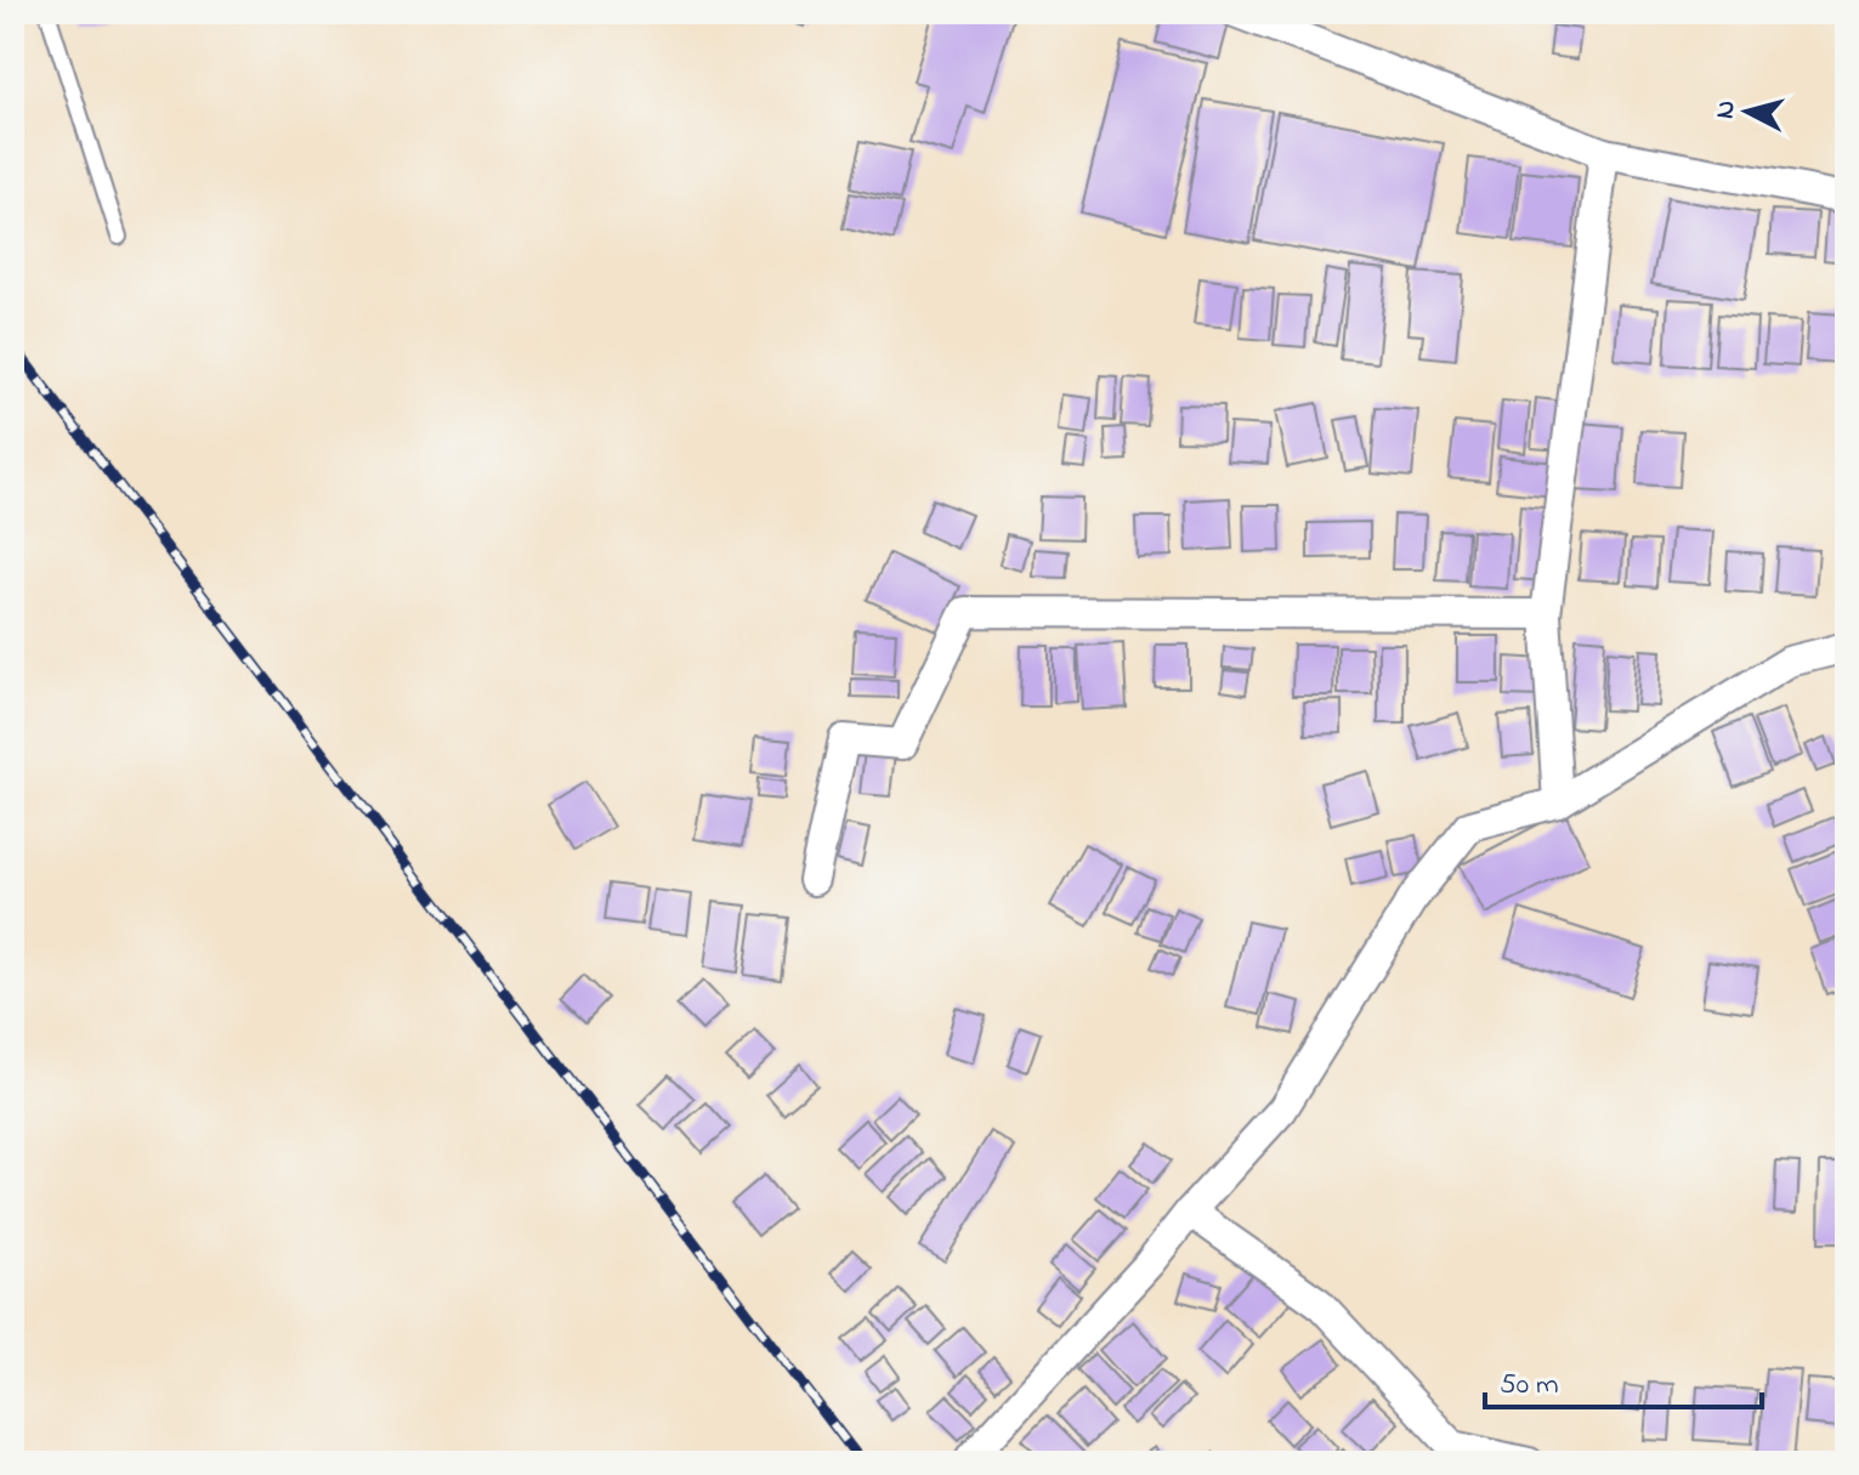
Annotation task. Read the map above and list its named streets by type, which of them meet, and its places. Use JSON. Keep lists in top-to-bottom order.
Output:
{
  "scale_bar": "50 m",
  "north": "left"
}
